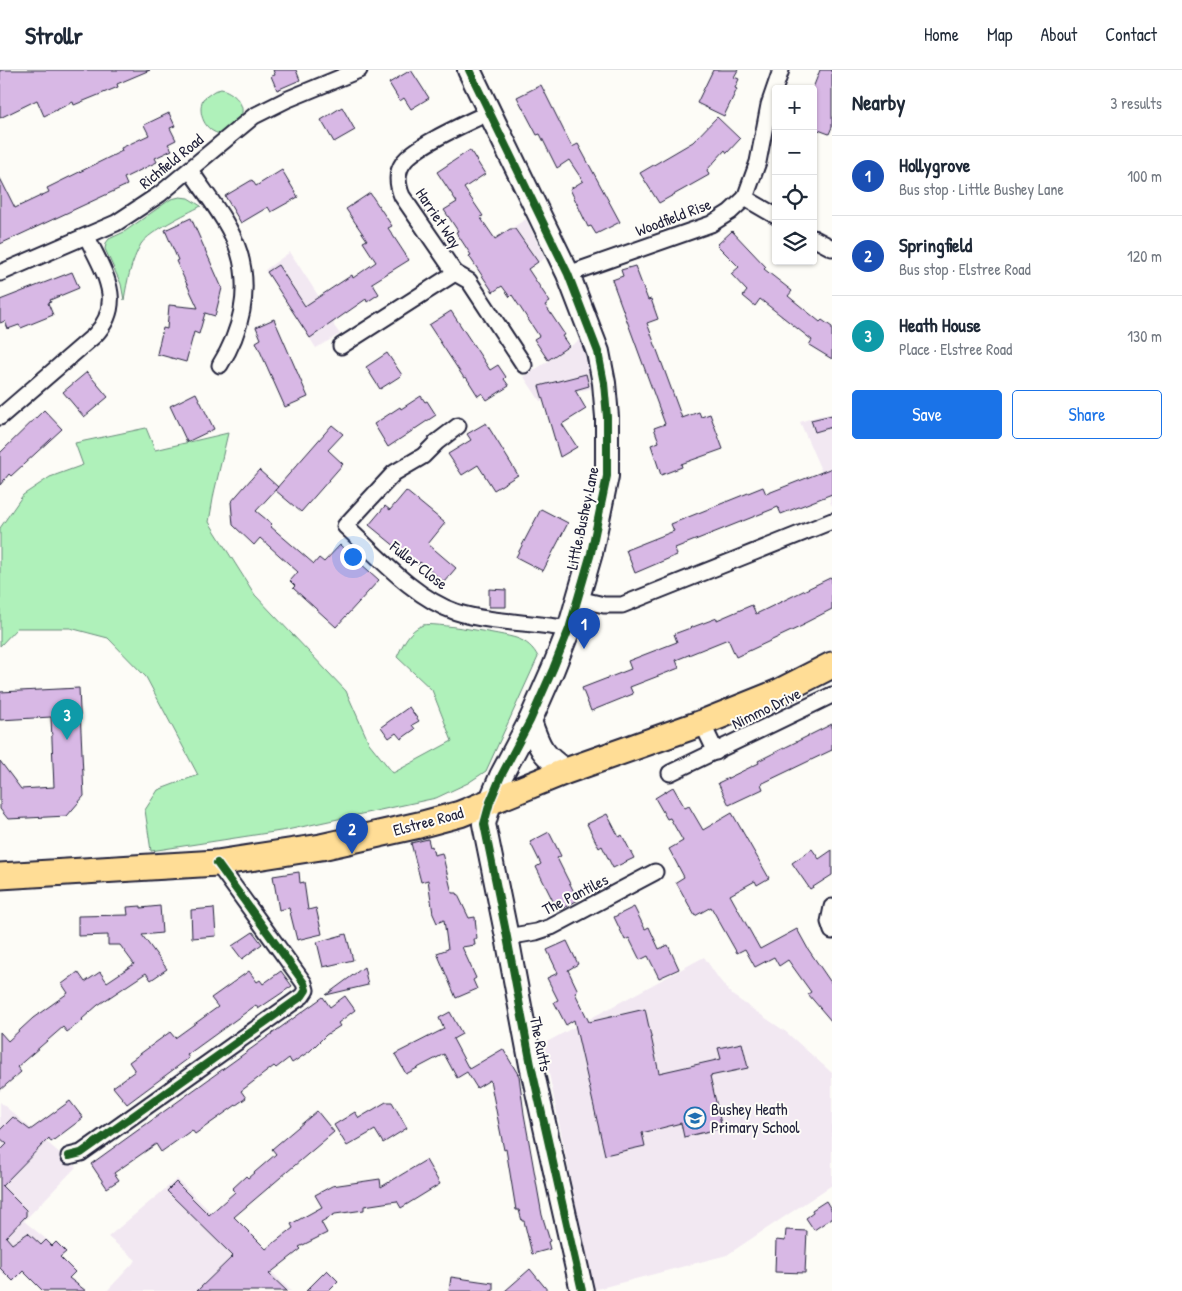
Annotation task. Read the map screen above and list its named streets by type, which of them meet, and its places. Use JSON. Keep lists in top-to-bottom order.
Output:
{
  "streets": {
    "main road": ["Elstree Road"],
    "street": [
      "Richfield Road",
      "Woodfield Rise",
      "Harriet Way",
      "Little Bushey Lane",
      "Fuller Close",
      "Nimmo Drive",
      "The Pantiles",
      "The Rutts"
    ]
  },
  "crossings": [
    ["Woodfield Rise", "Little Bushey Lane"],
    ["Harriet Way", "Little Bushey Lane"],
    ["Little Bushey Lane", "Fuller Close"],
    ["Little Bushey Lane", "Elstree Road"],
    ["Little Bushey Lane", "The Rutts"],
    ["Elstree Road", "The Rutts"],
    ["The Pantiles", "The Rutts"]
  ],
  "places": {
    "school or university": ["Bushey Heath Primary School"]
  },
  "page": {
    "header": "Strollr",
    "nav": [
      "Home",
      "Map",
      "About",
      "Contact"
    ],
    "heading": ["Nearby", "3 results"],
    "map_buttons": ["+", "−"],
    "list": [
      {
        "mark": "1",
        "name": "Hollygrove",
        "note": "Bus stop · Little Bushey Lane",
        "value": "100 m"
      },
      {
        "mark": "2",
        "name": "Springfield",
        "note": "Bus stop · Elstree Road",
        "value": "120 m"
      },
      {
        "mark": "3",
        "name": "Heath House",
        "note": "Place · Elstree Road",
        "value": "130 m"
      }
    ],
    "buttons": ["Save", "Share"],
    "pins": ["1", "3", "2"]
  }
}
